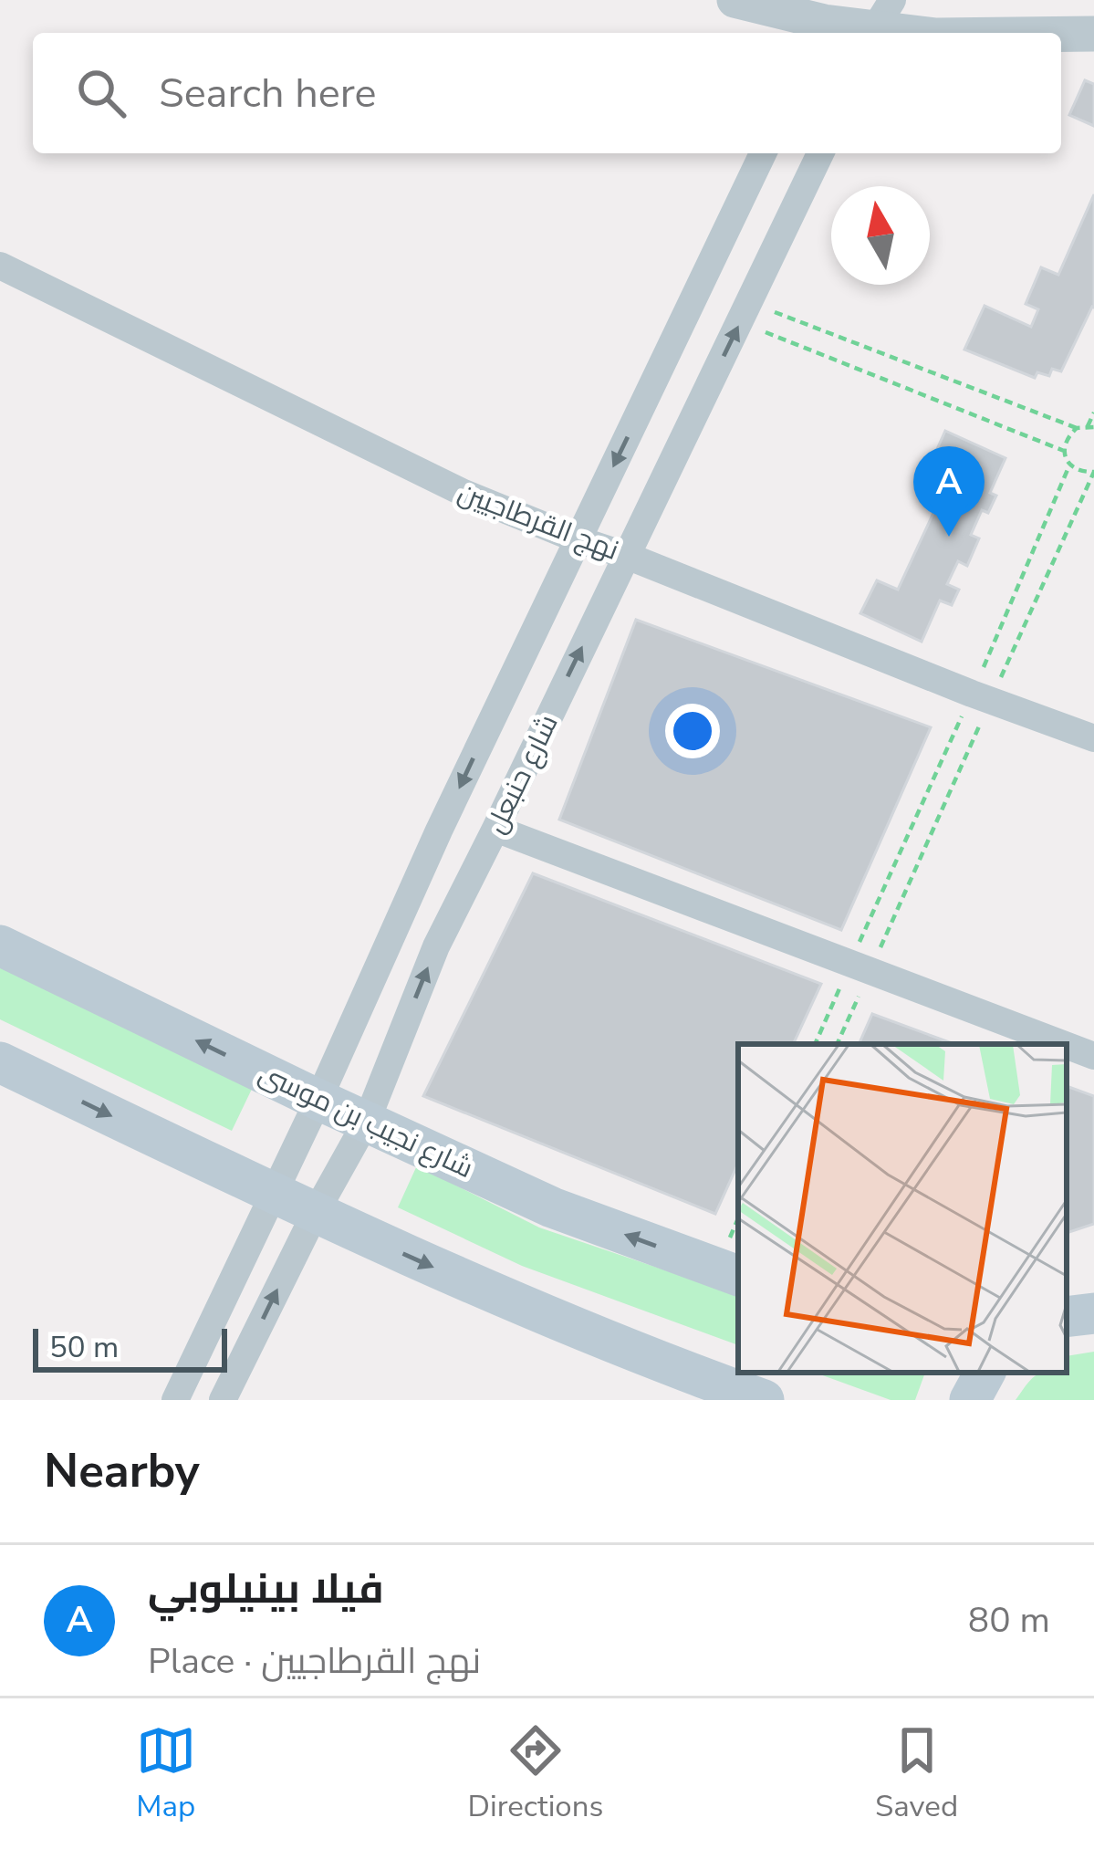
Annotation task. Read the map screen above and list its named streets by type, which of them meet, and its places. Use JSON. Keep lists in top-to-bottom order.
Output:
{
  "streets": {
    "main road": ["شارع نجيب بن موسى"],
    "street": ["نهج القرطاجيين", "شارع حنبعل"]
  },
  "crossings": [
    ["نهج القرطاجيين", "شارع حنبعل"],
    ["شارع حنبعل", "شارع نجيب بن موسى"]
  ],
  "scale_bar": "50 m",
  "north": "top",
  "page": {
    "search": "Search here",
    "pins": "A",
    "scale": "50 m",
    "heading": "Nearby",
    "list": [
      {
        "mark": "A",
        "name": "فيلا بينيلوبي",
        "note": "Place · نهج القرطاجيين",
        "value": "80 m"
      }
    ],
    "nav": ["Map", "Directions", "Saved"]
  }
}
